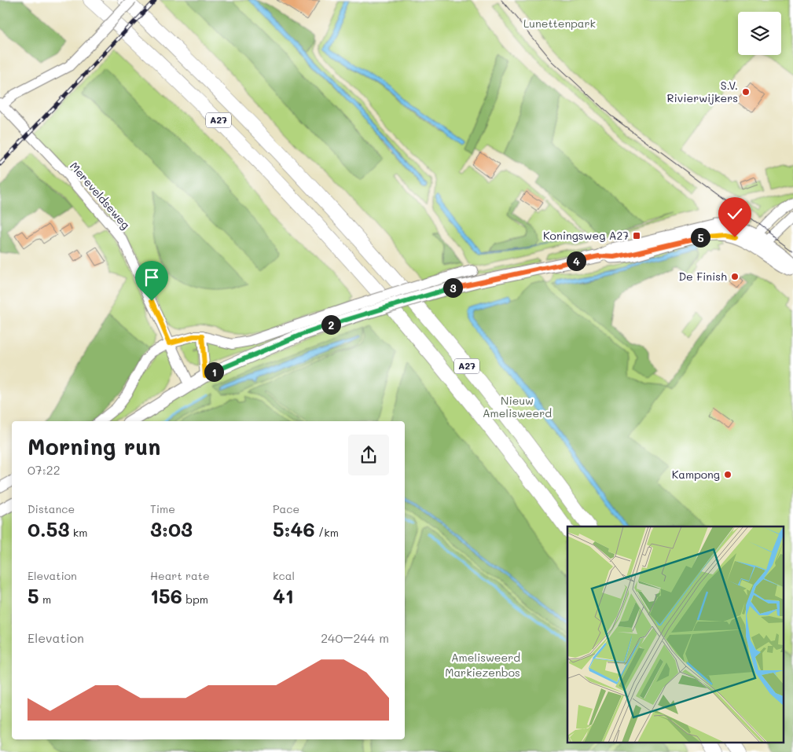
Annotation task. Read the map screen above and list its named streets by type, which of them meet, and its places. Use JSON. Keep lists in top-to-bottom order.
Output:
{
  "streets": {
    "highway": ["A27"],
    "street": ["Mereveldseweg"]
  },
  "parks": [
    "Lunettenpark",
    "Nieuw Amelisweerd",
    "Amelisweerd",
    "Markiezenbos"
  ],
  "places": {
    "other": ["S.V. Rivierwijkers", "De Finish", "Kampong"],
    "transit": ["Koningsweg A27"]
  },
  "page": {
    "pins": [
      "5",
      "4",
      "3",
      "2",
      "1"
    ],
    "heading": ["Morning run", "07:22"],
    "stats": [
      ["Distance", "0.53 km"],
      ["Time", "3:03"],
      ["Pace", "5:46 /km"],
      ["Elevation", "5 m"],
      ["Heart rate", "156 bpm"],
      ["kcal", "41"]
    ],
    "chart": ["Elevation", "240–244 m"]
  }
}
